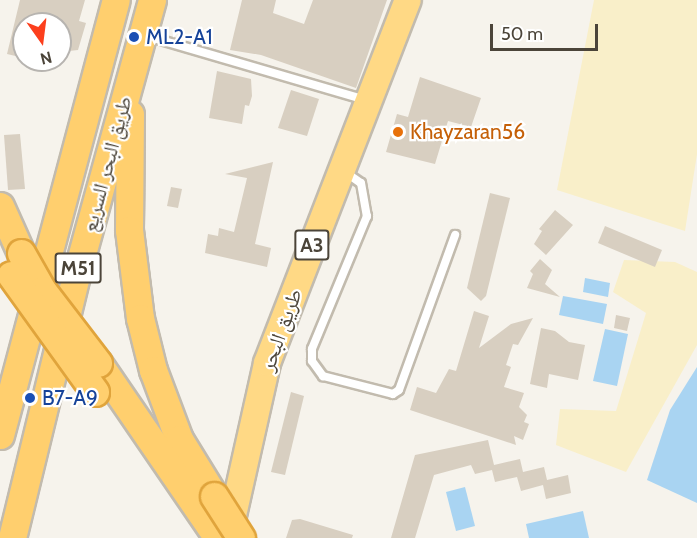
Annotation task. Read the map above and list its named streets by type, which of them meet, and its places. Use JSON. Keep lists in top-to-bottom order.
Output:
{
  "streets": {
    "highway": [
      "طريق البحر السريع",
      "A3",
      "M51",
      "طريق البحر"
    ]
  },
  "crossings": [
    ["A3", "طريق البحر"]
  ],
  "places": ["ML2-A1", "Khayzaran56", "B7-A9"],
  "scale_bar": "50 m",
  "north": "bottom"
}
